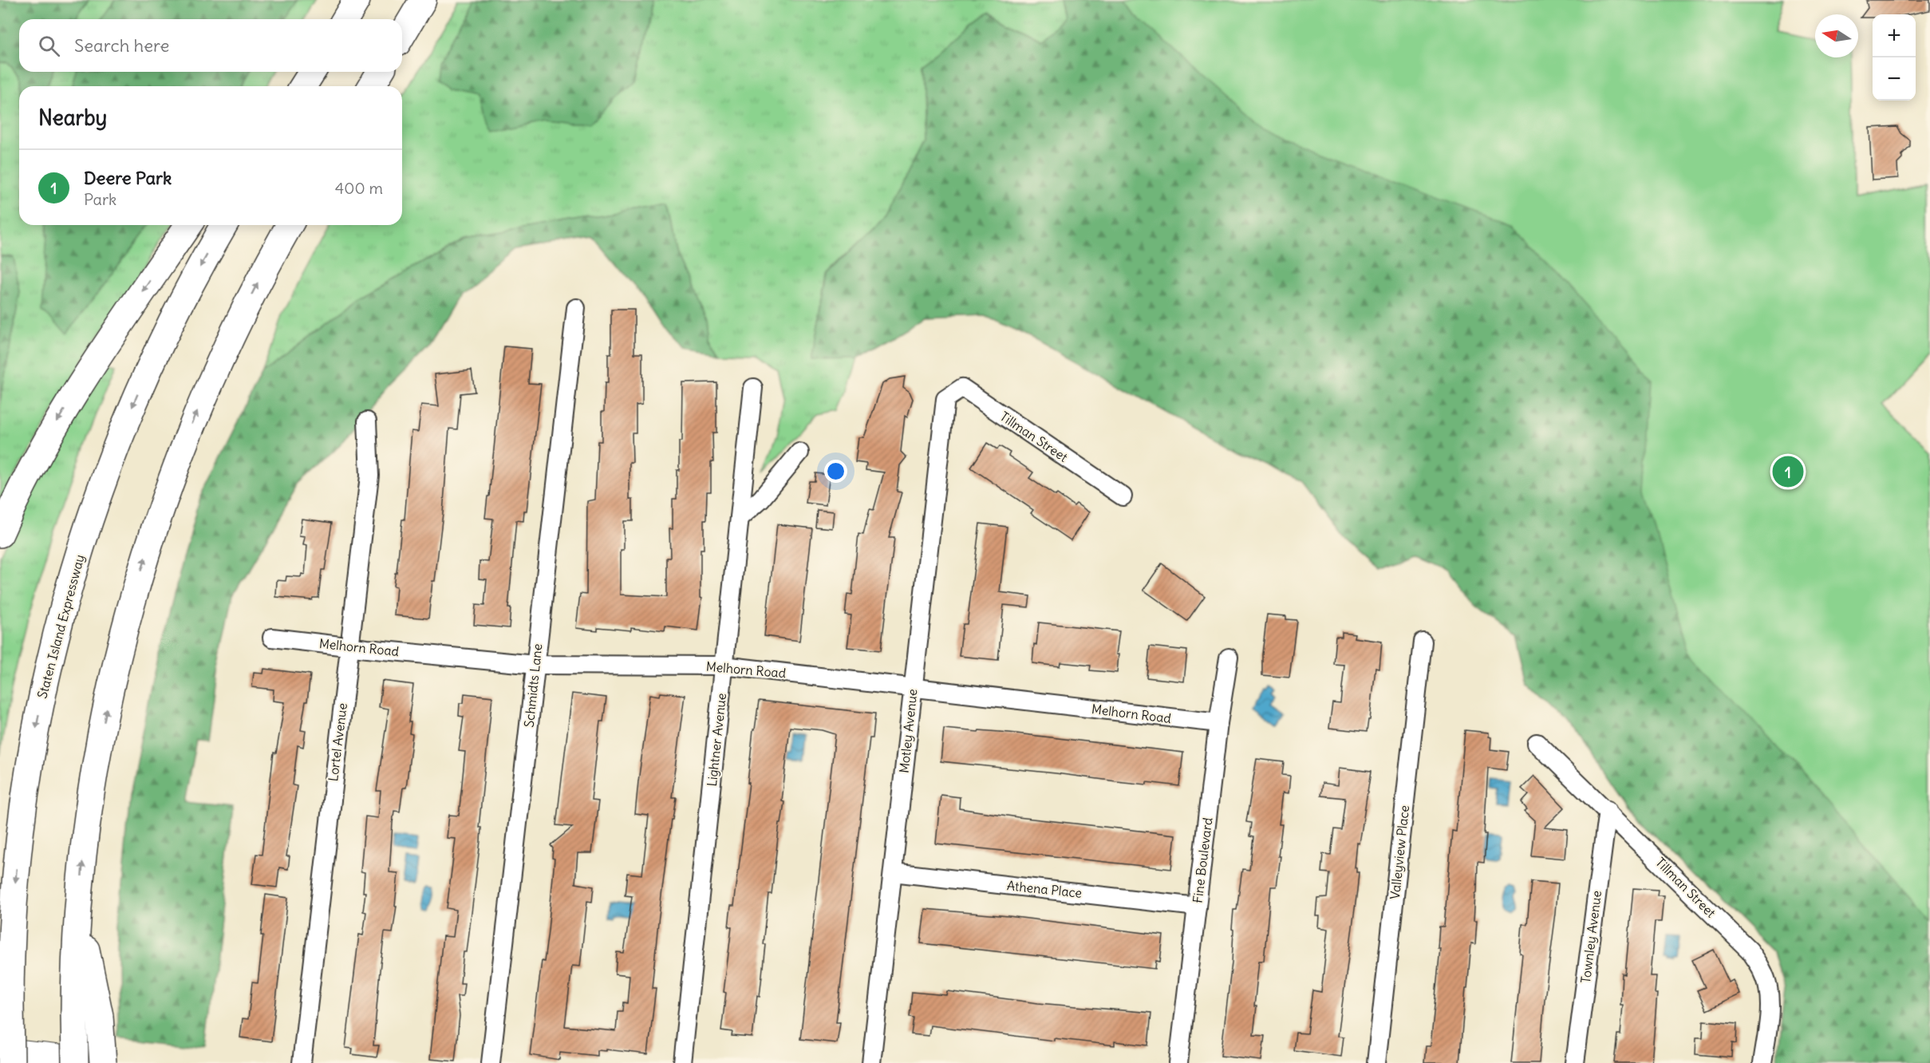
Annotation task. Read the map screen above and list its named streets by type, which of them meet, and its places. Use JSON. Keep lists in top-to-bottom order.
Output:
{
  "streets": {
    "highway": ["Staten Island Expressway"],
    "street": [
      "Tillman Street",
      "Melhorn Road",
      "Schmidts Lane",
      "Motley Avenue",
      "Lightner Avenue",
      "Lortel Avenue",
      "Valleyview Place",
      "Fine Boulevard",
      "Athena Place",
      "Townley Avenue"
    ]
  },
  "crossings": [
    ["Tillman Street", "Motley Avenue"],
    ["Tillman Street", "Townley Avenue"],
    ["Melhorn Road", "Schmidts Lane"],
    ["Melhorn Road", "Motley Avenue"],
    ["Melhorn Road", "Lightner Avenue"],
    ["Melhorn Road", "Lortel Avenue"],
    ["Melhorn Road", "Fine Boulevard"],
    ["Motley Avenue", "Athena Place"],
    ["Fine Boulevard", "Athena Place"]
  ],
  "north": "left",
  "page": {
    "map_buttons": ["+", "−"],
    "search": "Search here",
    "heading": "Nearby",
    "list": [
      {
        "mark": "1",
        "name": "Deere Park",
        "note": "Park",
        "value": "400 m"
      }
    ],
    "pins": "1"
  }
}
